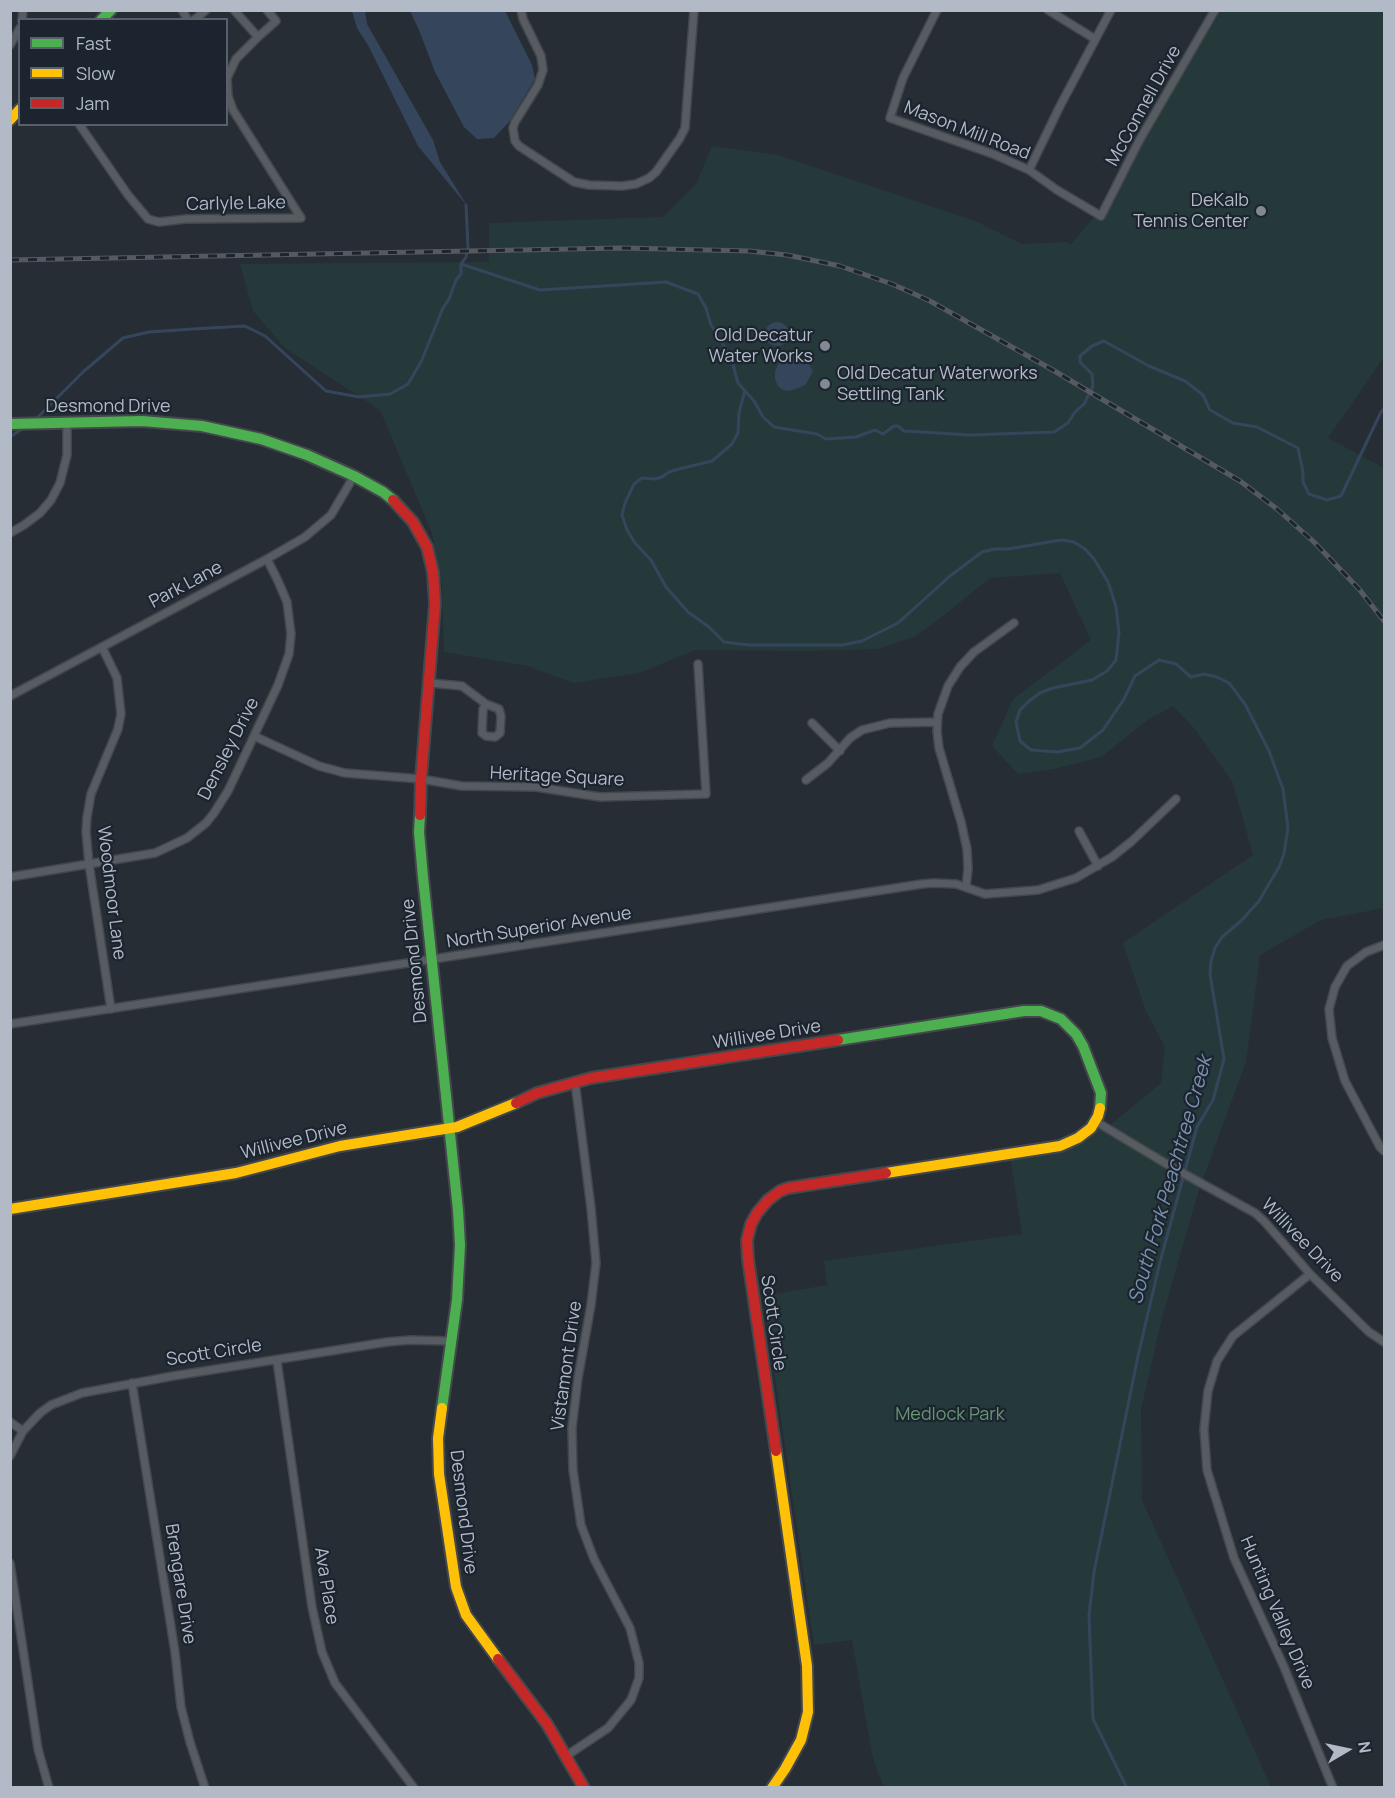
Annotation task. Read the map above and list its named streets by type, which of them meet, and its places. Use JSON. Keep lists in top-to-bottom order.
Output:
{
  "streets": {
    "street": [
      "McConnell Drive",
      "Mason Mill Road",
      "Carlyle Lake",
      "Desmond Drive",
      "Park Lane",
      "Densley Drive",
      "Heritage Square",
      "Woodmoor Lane",
      "North Superior Avenue",
      "Willivee Drive",
      "Scott Circle",
      "Vistamont Drive",
      "Brengare Drive",
      "Ava Place",
      "Hunting Valley Drive"
    ]
  },
  "crossings": [
    ["McConnell Drive", "Mason Mill Road"],
    ["Desmond Drive", "Park Lane"],
    ["Desmond Drive", "Heritage Square"],
    ["Desmond Drive", "North Superior Avenue"],
    ["Desmond Drive", "Willivee Drive"],
    ["Desmond Drive", "Scott Circle"],
    ["Desmond Drive", "Vistamont Drive"],
    ["Park Lane", "Densley Drive"],
    ["Park Lane", "Woodmoor Lane"],
    ["Densley Drive", "Woodmoor Lane"],
    ["Woodmoor Lane", "North Superior Avenue"],
    ["Willivee Drive", "Scott Circle"],
    ["Willivee Drive", "Vistamont Drive"],
    ["Willivee Drive", "Hunting Valley Drive"],
    ["Scott Circle", "Brengare Drive"],
    ["Scott Circle", "Ava Place"]
  ],
  "water": ["South Fork Peachtree Creek"],
  "parks": ["Medlock Park"],
  "places": ["DeKalb Tennis Center", "Old Decatur Water Works", "Old Decatur Waterworks Settling Tank"],
  "legend": ["Fast", "Slow", "Jam"],
  "north": "right"
}
